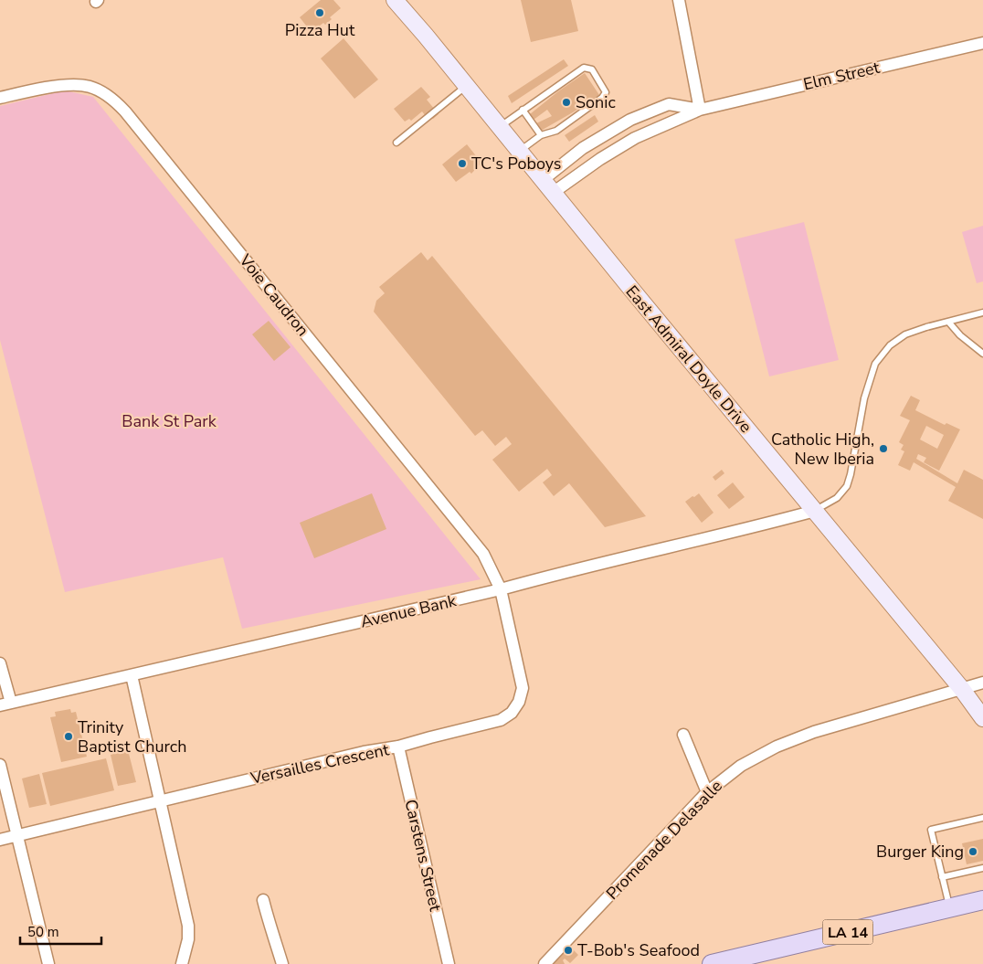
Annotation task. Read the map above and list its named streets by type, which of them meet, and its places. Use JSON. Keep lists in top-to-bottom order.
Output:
{
  "streets": {
    "main road": ["East Admiral Doyle Drive", "LA 14"],
    "street": [
      "Elm Street",
      "Voie Caudron",
      "Avenue Bank",
      "Versailles Crescent",
      "Promenade Delasalle",
      "Carstens Street"
    ]
  },
  "crossings": [
    ["Elm Street", "East Admiral Doyle Drive"],
    ["Voie Caudron", "Avenue Bank"],
    ["Voie Caudron", "Versailles Crescent"],
    ["East Admiral Doyle Drive", "Avenue Bank"],
    ["East Admiral Doyle Drive", "Promenade Delasalle"],
    ["Avenue Bank", "Versailles Crescent"],
    ["Versailles Crescent", "Carstens Street"]
  ],
  "parks": ["Bank St Park"],
  "places": [
    "Pizza Hut",
    "Sonic",
    "TC's Poboys",
    "Catholic High, New Iberia",
    "Trinity Baptist Church",
    "Burger King",
    "T-Bob's Seafood"
  ],
  "scale_bar": "50 m"
}
